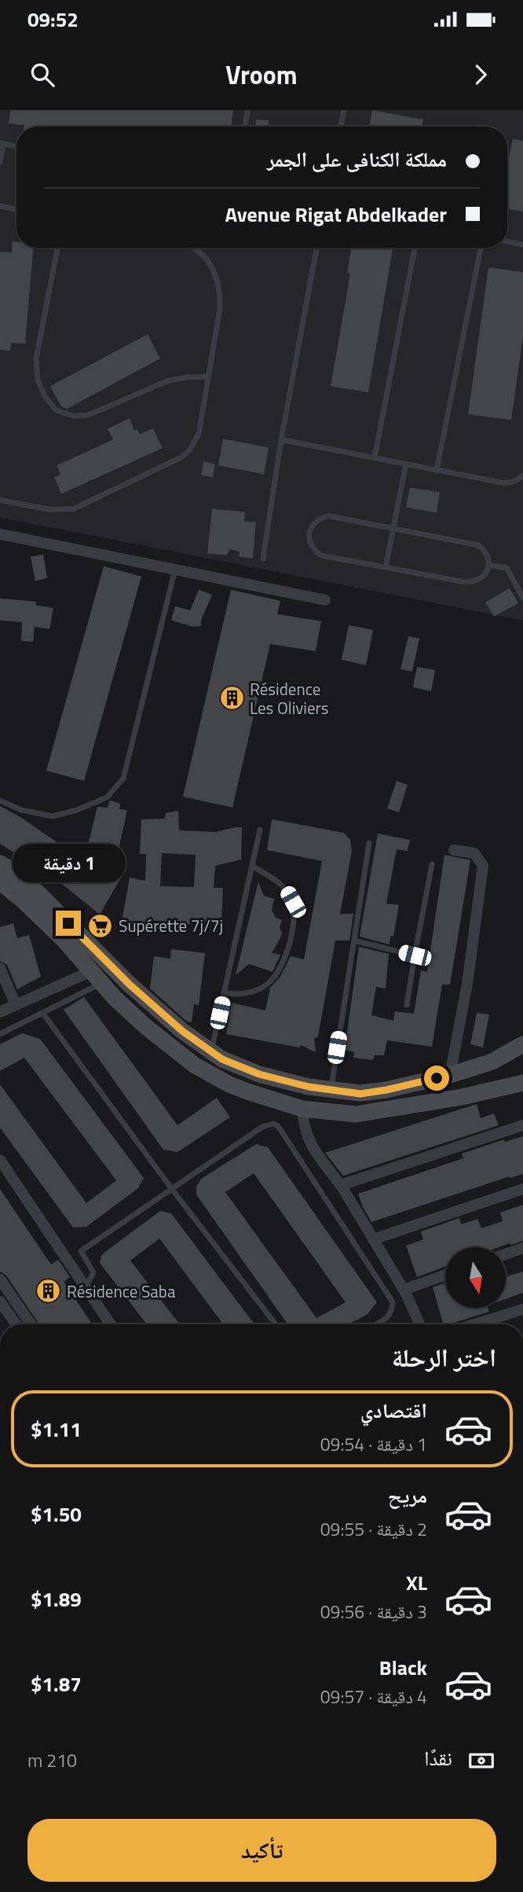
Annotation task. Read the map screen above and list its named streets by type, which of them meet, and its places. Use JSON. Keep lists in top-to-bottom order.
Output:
{
  "places": {
    "building": ["Résidence Les Oliviers", "Résidence Saba"],
    "supermarket": ["Supérette 7j/7j"]
  },
  "north": "bottom",
  "page": {
    "status": "09:52",
    "header": "Vroom",
    "banner": ["مملكة الكنافى على الجمر", "Avenue Rigat Abdelkader"],
    "bubble": "1 دقيقة",
    "heading": "اختر الرحلة",
    "list": [
      {
        "name": "اقتصادي",
        "note": "1 دقيقة · 09:54",
        "value": "$1.11"
      },
      {
        "name": "مريح",
        "note": "2 دقيقة · 09:55",
        "value": "$1.50"
      },
      {
        "name": "XL",
        "note": "3 دقيقة · 09:56",
        "value": "$1.89"
      },
      {
        "name": "Black",
        "note": "4 دقيقة · 09:57",
        "value": "$1.87"
      }
    ],
    "pay": ["نقدًا", "210 m"],
    "buttons": "تأكيد"
  }
}
